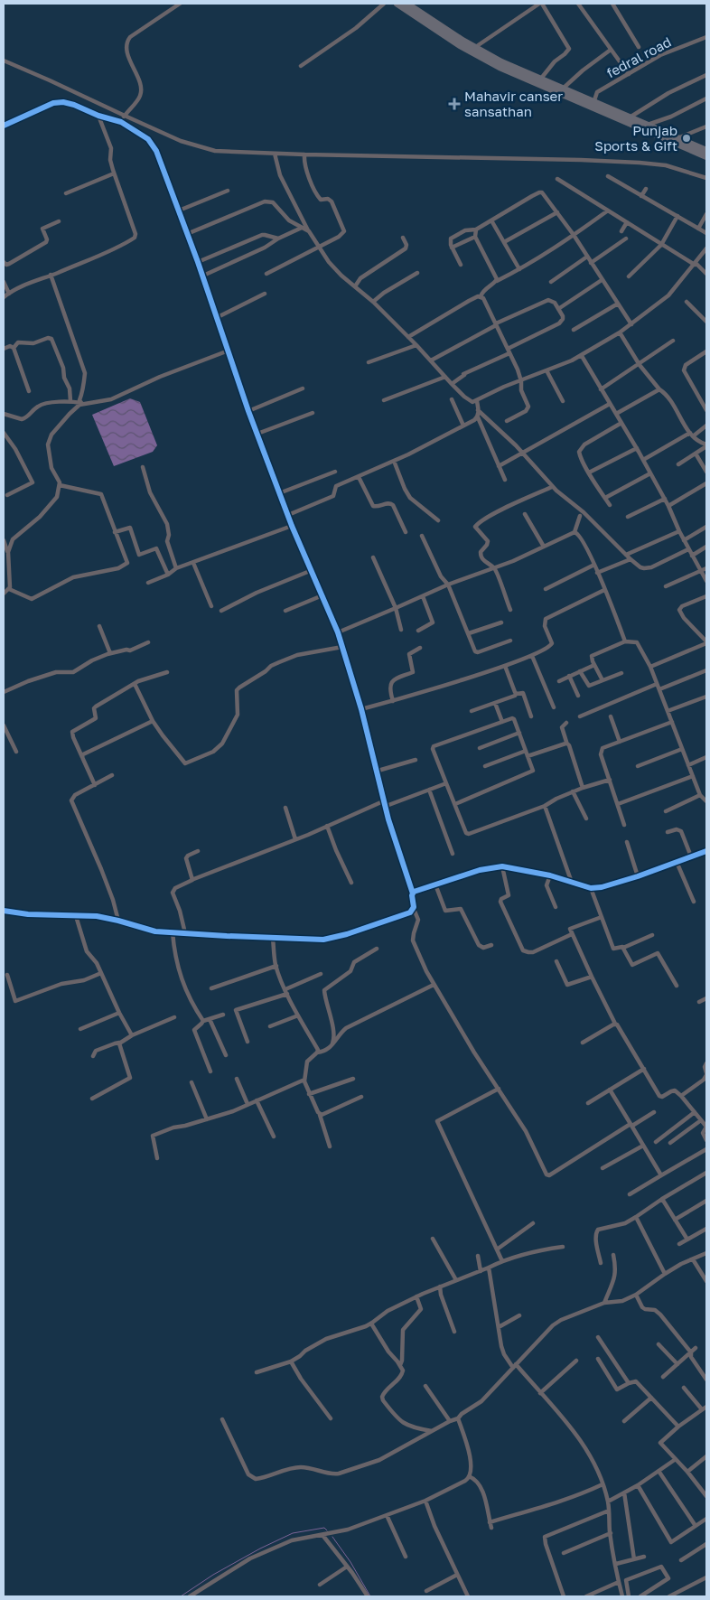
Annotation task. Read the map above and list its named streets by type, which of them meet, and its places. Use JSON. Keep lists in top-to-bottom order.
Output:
{
  "streets": {
    "street": ["fedral road"]
  },
  "places": {
    "health": ["Mahavir canser sansathan"],
    "other": ["Punjab Sports & Gift"]
  }
}
